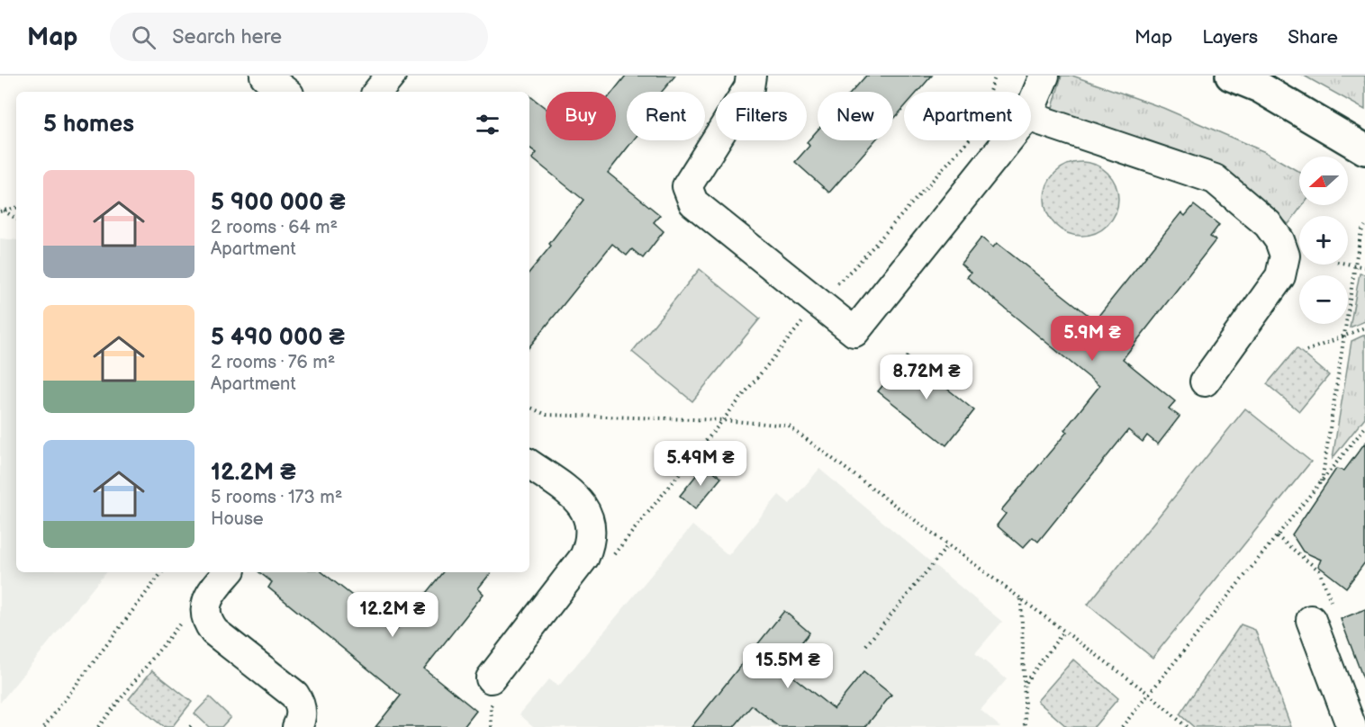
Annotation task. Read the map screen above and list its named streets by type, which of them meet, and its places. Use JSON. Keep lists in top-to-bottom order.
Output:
{
  "north": "left",
  "page": {
    "header": "Map",
    "search": "Search here",
    "nav": ["Map", "Layers", "Share"],
    "chip": [
      "Buy",
      "Rent",
      "Filters",
      "New",
      "Apartment"
    ],
    "heading": "5 homes",
    "map_buttons": ["+", "−"],
    "list": [
      {
        "name": "5 900 000 ₴",
        "note": "2 rooms · 64 m² · Apartment"
      },
      {
        "name": "5 490 000 ₴",
        "note": "2 rooms · 76 m² · Apartment"
      },
      {
        "name": "12.2M ₴",
        "note": "5 rooms · 173 m² · House"
      }
    ],
    "price": [
      "5.9M ₴",
      "8.72M ₴",
      "5.49M ₴",
      "12.2M ₴",
      "15.5M ₴"
    ]
  }
}
